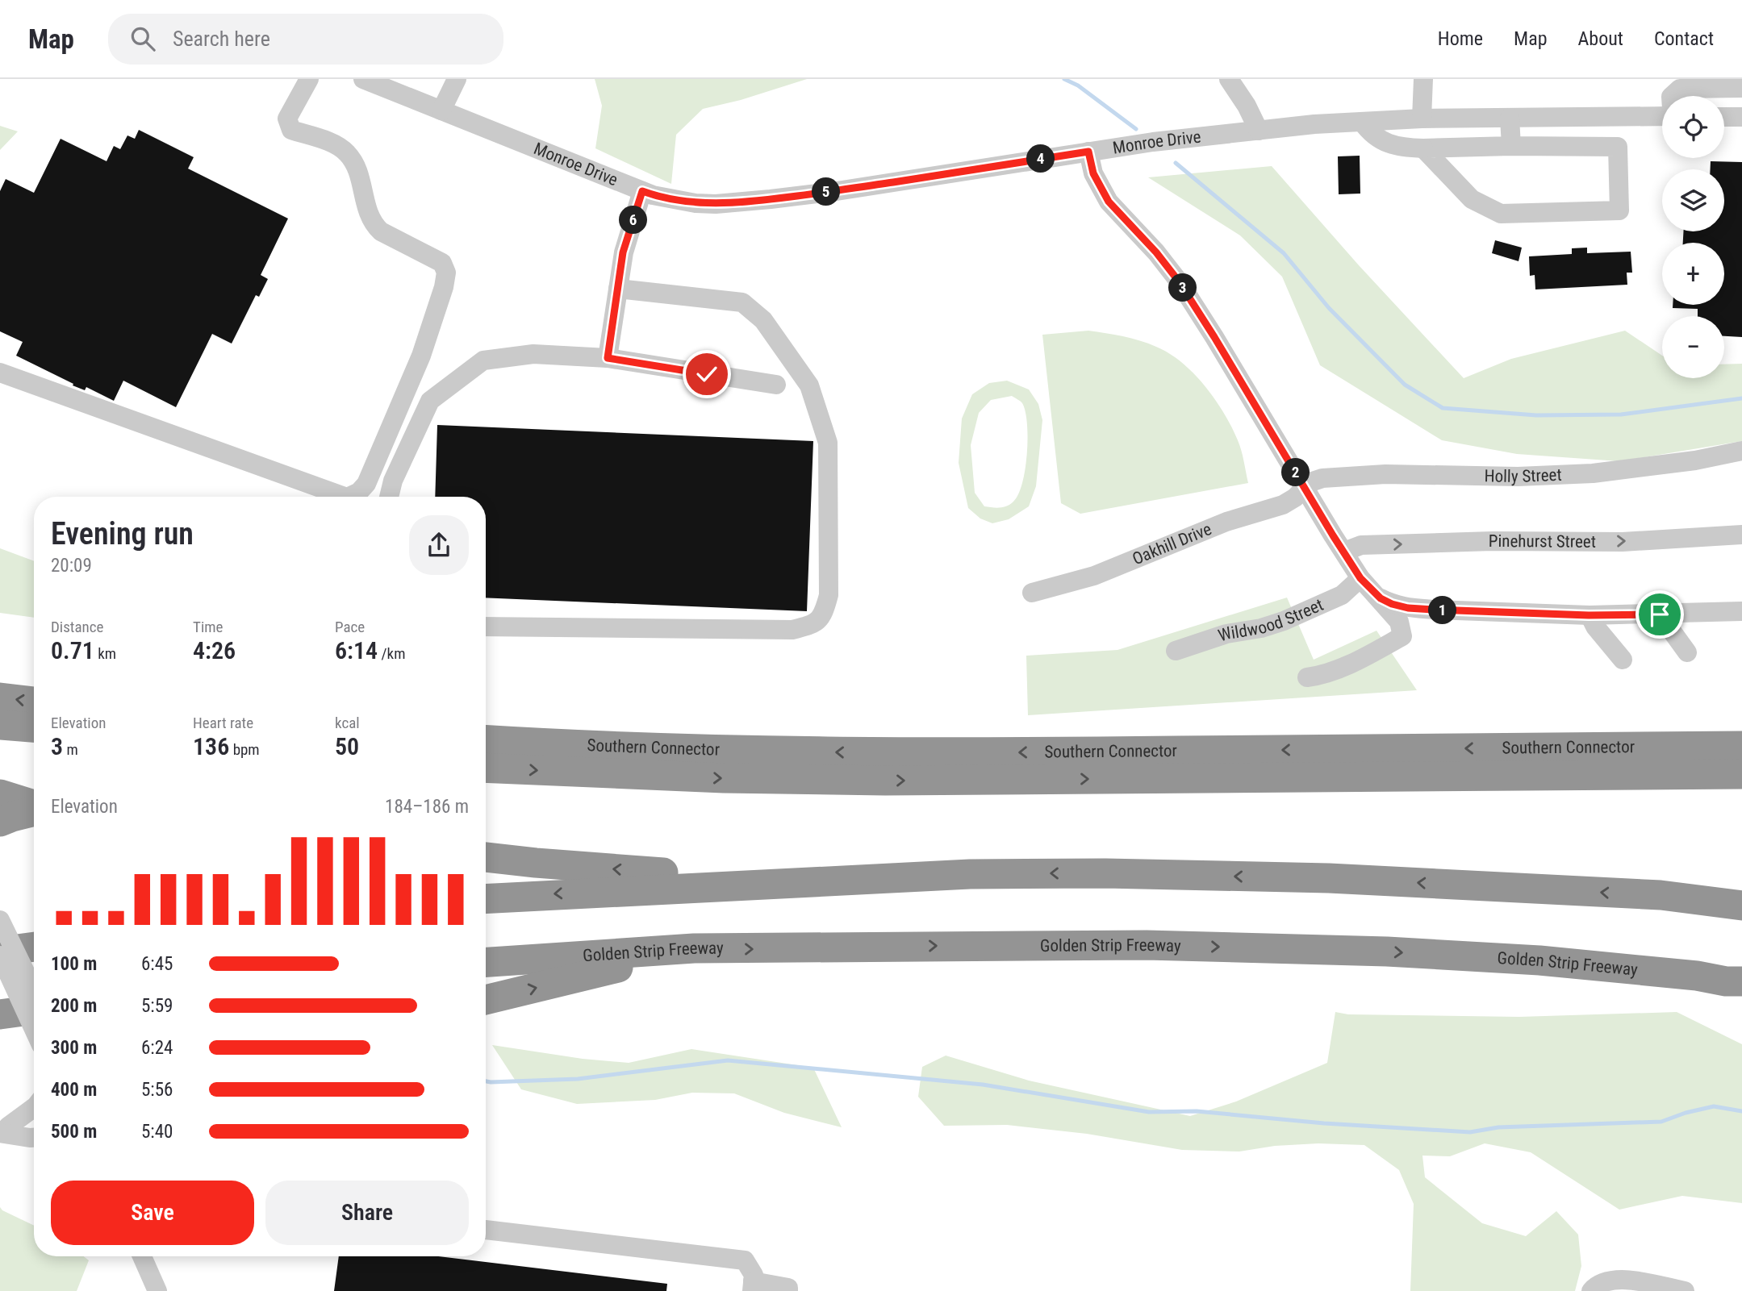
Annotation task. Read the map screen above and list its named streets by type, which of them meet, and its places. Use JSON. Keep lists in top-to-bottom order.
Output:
{
  "streets": {
    "highway": ["Southern Connector", "Golden Strip Freeway"],
    "street": [
      "Monroe Drive",
      "Holly Street",
      "Pinehurst Street",
      "Oakhill Drive",
      "Wildwood Street"
    ]
  },
  "crossings": [
    ["Holly Street", "Oakhill Drive"]
  ],
  "page": {
    "header": "Map",
    "search": "Search here",
    "nav": [
      "Home",
      "Map",
      "About",
      "Contact"
    ],
    "map_buttons": ["+", "−"],
    "pins": [
      "4",
      "5",
      "6",
      "3",
      "2",
      "1"
    ],
    "heading": ["Evening run", "20:09"],
    "stats": [
      ["Distance", "0.71 km"],
      ["Time", "4:26"],
      ["Pace", "6:14 /km"],
      ["Elevation", "3 m"],
      ["Heart rate", "136 bpm"],
      ["kcal", "50"]
    ],
    "chart": ["Elevation", "184–186 m"],
    "list": [
      {
        "name": "100 m",
        "note": "6:45"
      },
      {
        "name": "200 m",
        "note": "5:59"
      },
      {
        "name": "300 m",
        "note": "6:24"
      },
      {
        "name": "400 m",
        "note": "5:56"
      },
      {
        "name": "500 m",
        "note": "5:40"
      }
    ],
    "buttons": ["Save", "Share"]
  }
}
